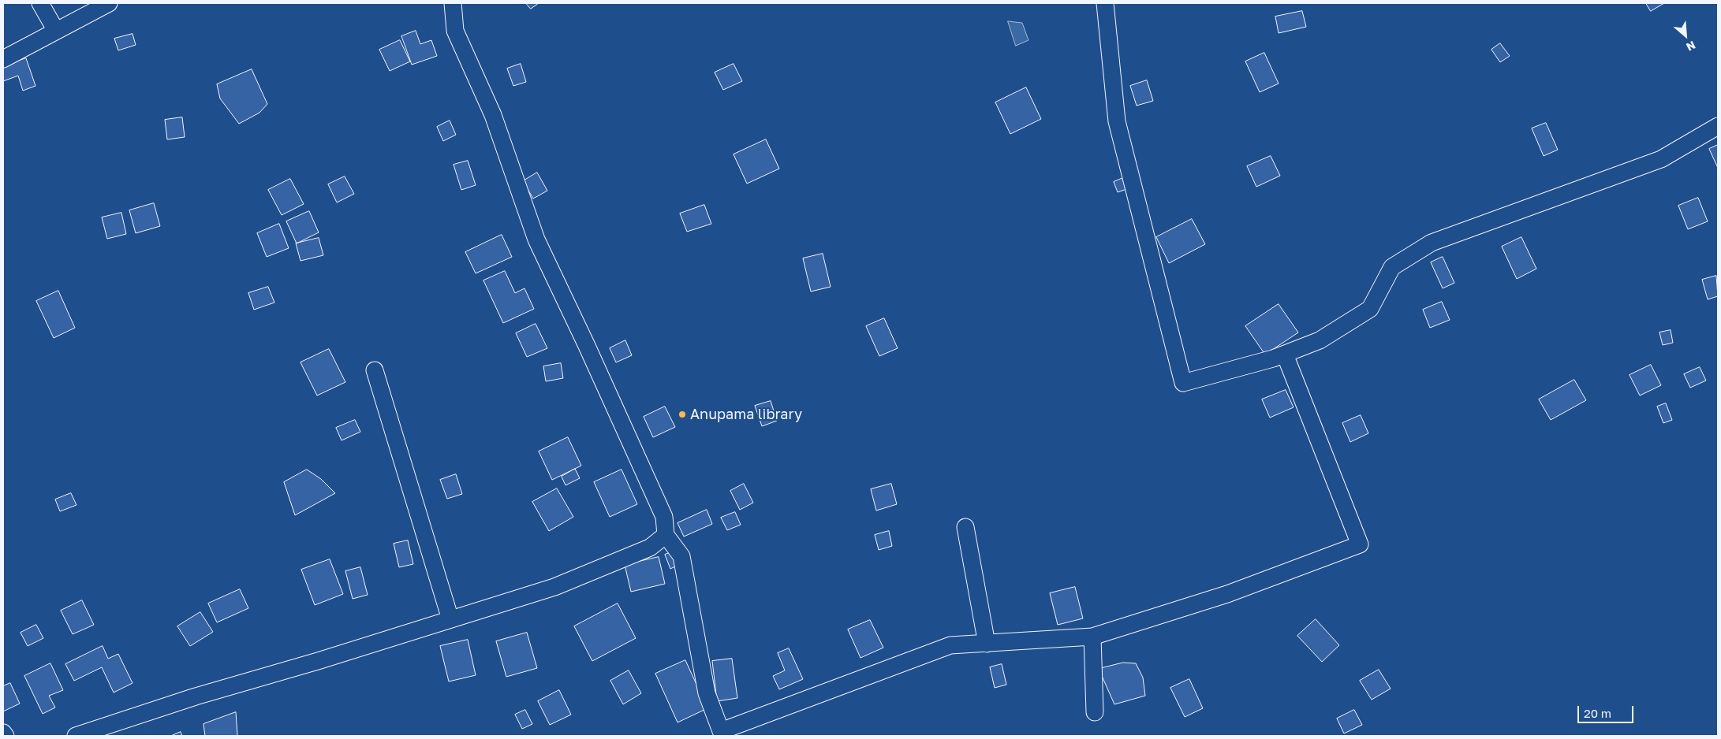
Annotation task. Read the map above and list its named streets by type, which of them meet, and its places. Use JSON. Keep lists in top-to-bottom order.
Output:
{
  "places": ["Anupama library"],
  "scale_bar": "20 m",
  "north": "bottom right"
}
